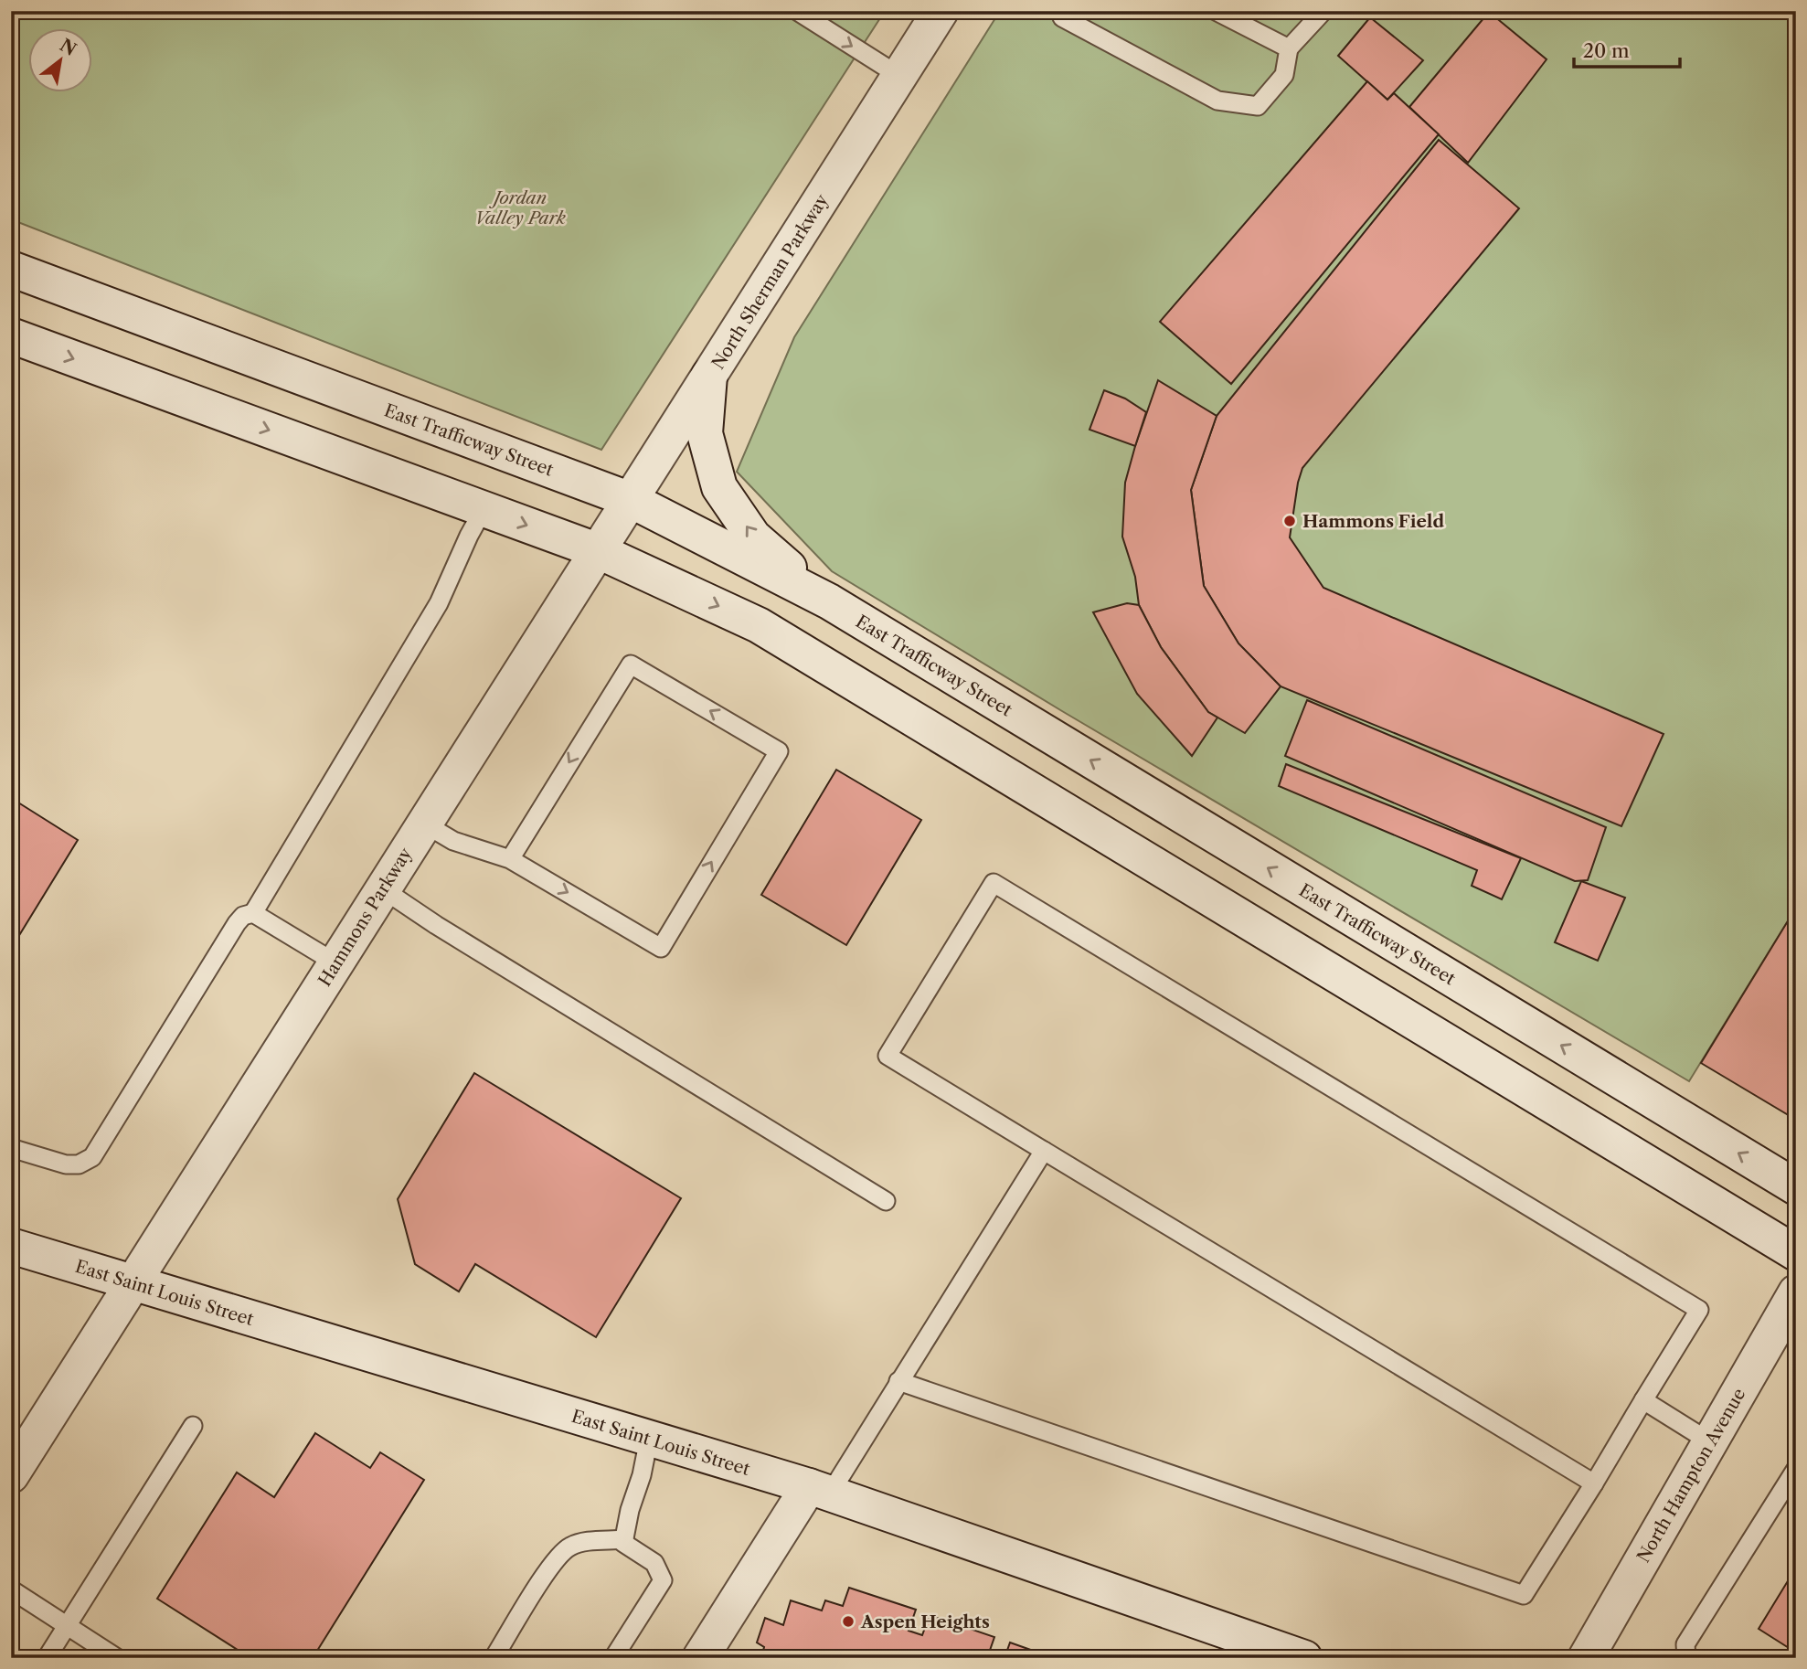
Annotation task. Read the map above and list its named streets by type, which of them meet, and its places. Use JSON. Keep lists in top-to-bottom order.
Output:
{
  "streets": {
    "main road": [
      "North Sherman Parkway",
      "East Trafficway Street",
      "Hammons Parkway",
      "East Saint Louis Street",
      "North Hampton Avenue"
    ]
  },
  "crossings": [
    ["North Sherman Parkway", "East Trafficway Street"],
    ["North Sherman Parkway", "Hammons Parkway"],
    ["Hammons Parkway", "East Saint Louis Street"]
  ],
  "parks": ["Jordan Valley Park"],
  "places": ["Hammons Field", "Aspen Heights"],
  "scale_bar": "20 m",
  "north": "top right"
}
